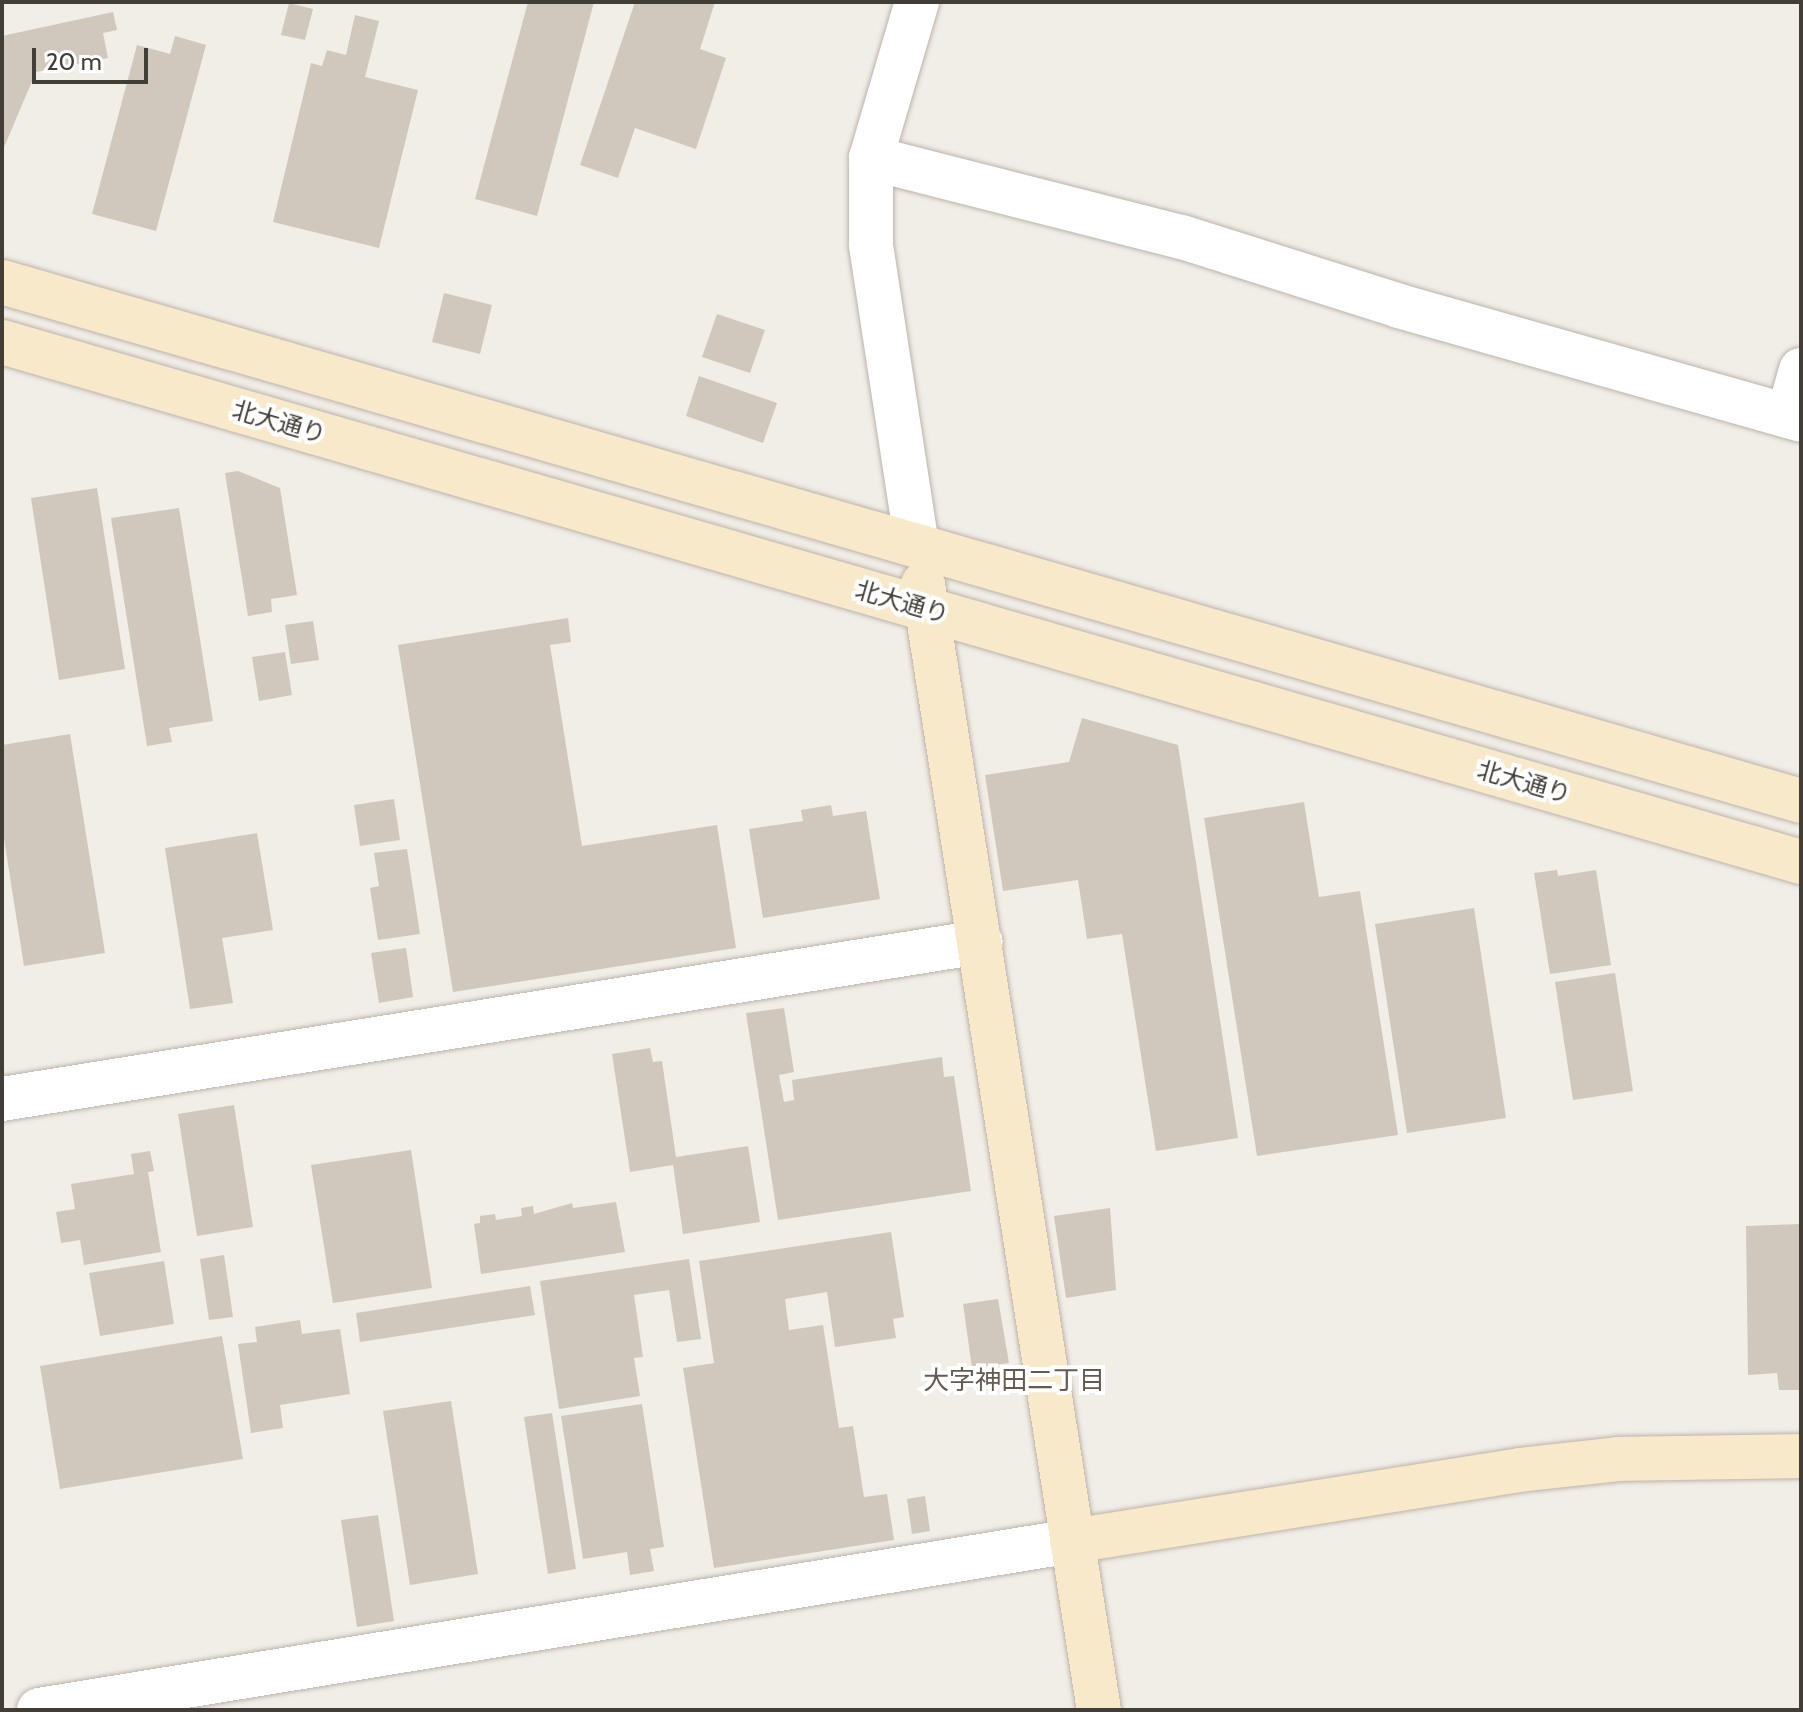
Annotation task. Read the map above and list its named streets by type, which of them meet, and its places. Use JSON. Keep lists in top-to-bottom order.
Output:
{
  "streets": {
    "street": ["北大通り"]
  },
  "districts": ["大字神田二丁目"],
  "scale_bar": "20 m"
}
